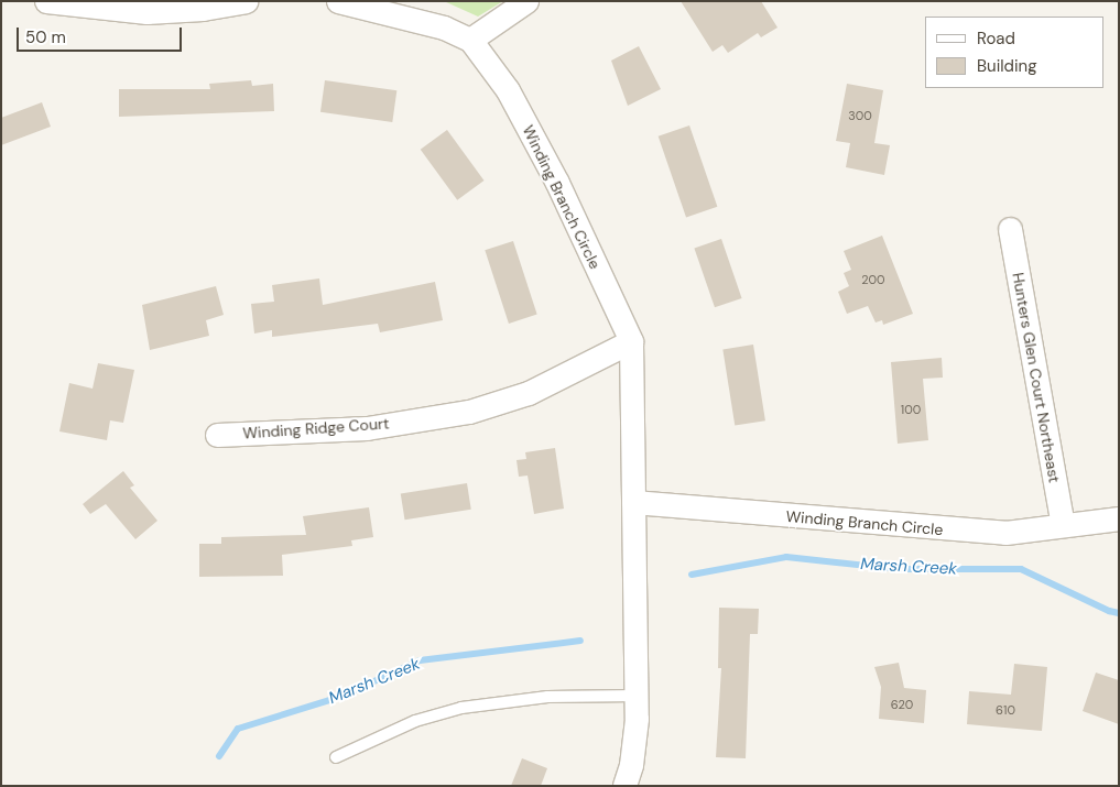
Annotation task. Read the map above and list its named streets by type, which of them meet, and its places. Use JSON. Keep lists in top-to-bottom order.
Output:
{
  "streets": {
    "street": ["Winding Branch Circle", "Hunters Glen Court Northeast", "Winding Ridge Court"]
  },
  "crossings": [
    ["Winding Branch Circle", "Hunters Glen Court Northeast"],
    ["Winding Branch Circle", "Winding Ridge Court"]
  ],
  "water": ["Marsh Creek"],
  "house_numbers": [
    "300",
    "200",
    "100",
    "620",
    "610"
  ],
  "legend": ["Road", "Building"],
  "scale_bar": "50 m"
}
